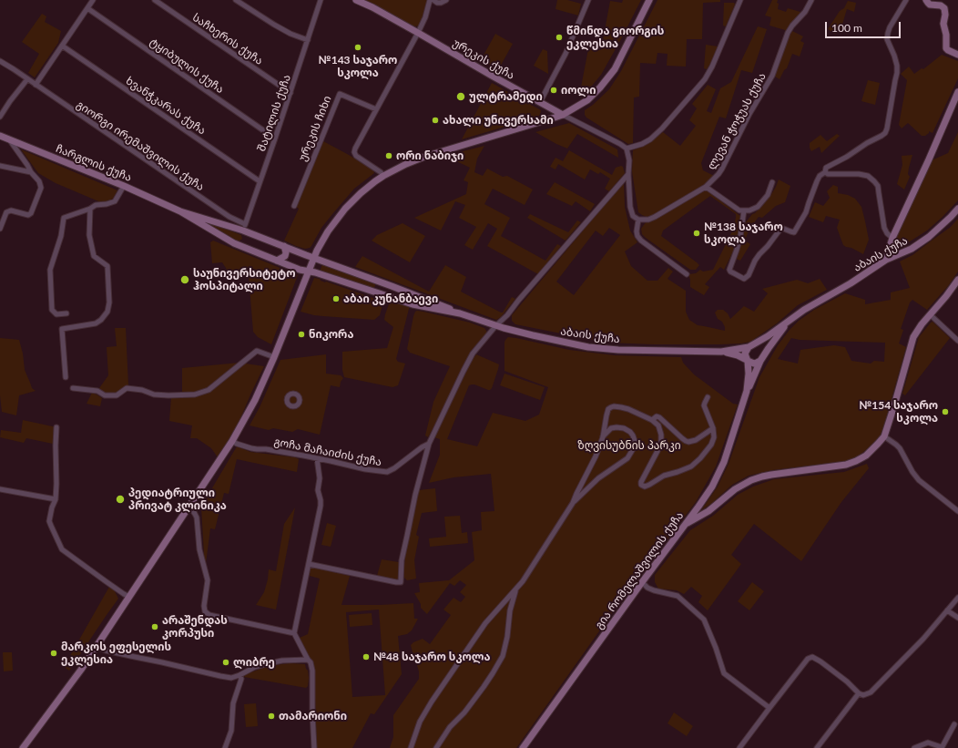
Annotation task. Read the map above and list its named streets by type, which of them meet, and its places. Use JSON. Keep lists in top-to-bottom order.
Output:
{
  "streets": {
    "street": [
      "საჩხერის ქუჩა",
      "ურეკის ქუჩა",
      "ტყიბულის ქუჩა",
      "ხვანჭკარას ქუჩა",
      "შატილის ქუჩა",
      "ლევან ჭოჭუას ქუჩა",
      "ურეკის ჩიხი",
      "გიორგი ირემაშვილის ქუჩა",
      "ჩარგლის ქუჩა",
      "აბაის ქუჩა",
      "გოჩა მაჩაიძის ქუჩა",
      "გია რომელაშვილის ქუჩა"
    ]
  },
  "crossings": [
    ["საჩხერის ქუჩა", "შატილის ქუჩა"],
    ["ტყიბულის ქუჩა", "შატილის ქუჩა"],
    ["ხვანჭკარას ქუჩა", "შატილის ქუჩა"],
    ["შატილის ქუჩა", "გიორგი ირემაშვილის ქუჩა"],
    ["შატილის ქუჩა", "ჩარგლის ქუჩა"],
    ["ჩარგლის ქუჩა", "აბაის ქუჩა"],
    ["აბაის ქუჩა", "გია რომელაშვილის ქუჩა"]
  ],
  "parks": ["ზღვისუბნის პარკი"],
  "places": [
    "წმინდა გიორგის ეკლესია",
    "№143 საჯარო სკოლა",
    "იოლი",
    "ულტრამედი",
    "ახალი უნივერსამი",
    "ორი ნაბიჯი",
    "№138 საჯარო სკოლა",
    "საუნივერსიტეტო ჰოსპიტალი",
    "აბაი კუნანბაევი",
    "ნიკორა",
    "№154 საჯარო სკოლა",
    "პედიატრიული პრივატ კლინიკა",
    "არაშენდას კორპუსი",
    "მარკოს ეფესელის ეკლესია",
    "№48 საჯარო სკოლა",
    "ლიბრე",
    "თამარიონი"
  ],
  "scale_bar": "100 m"
}
